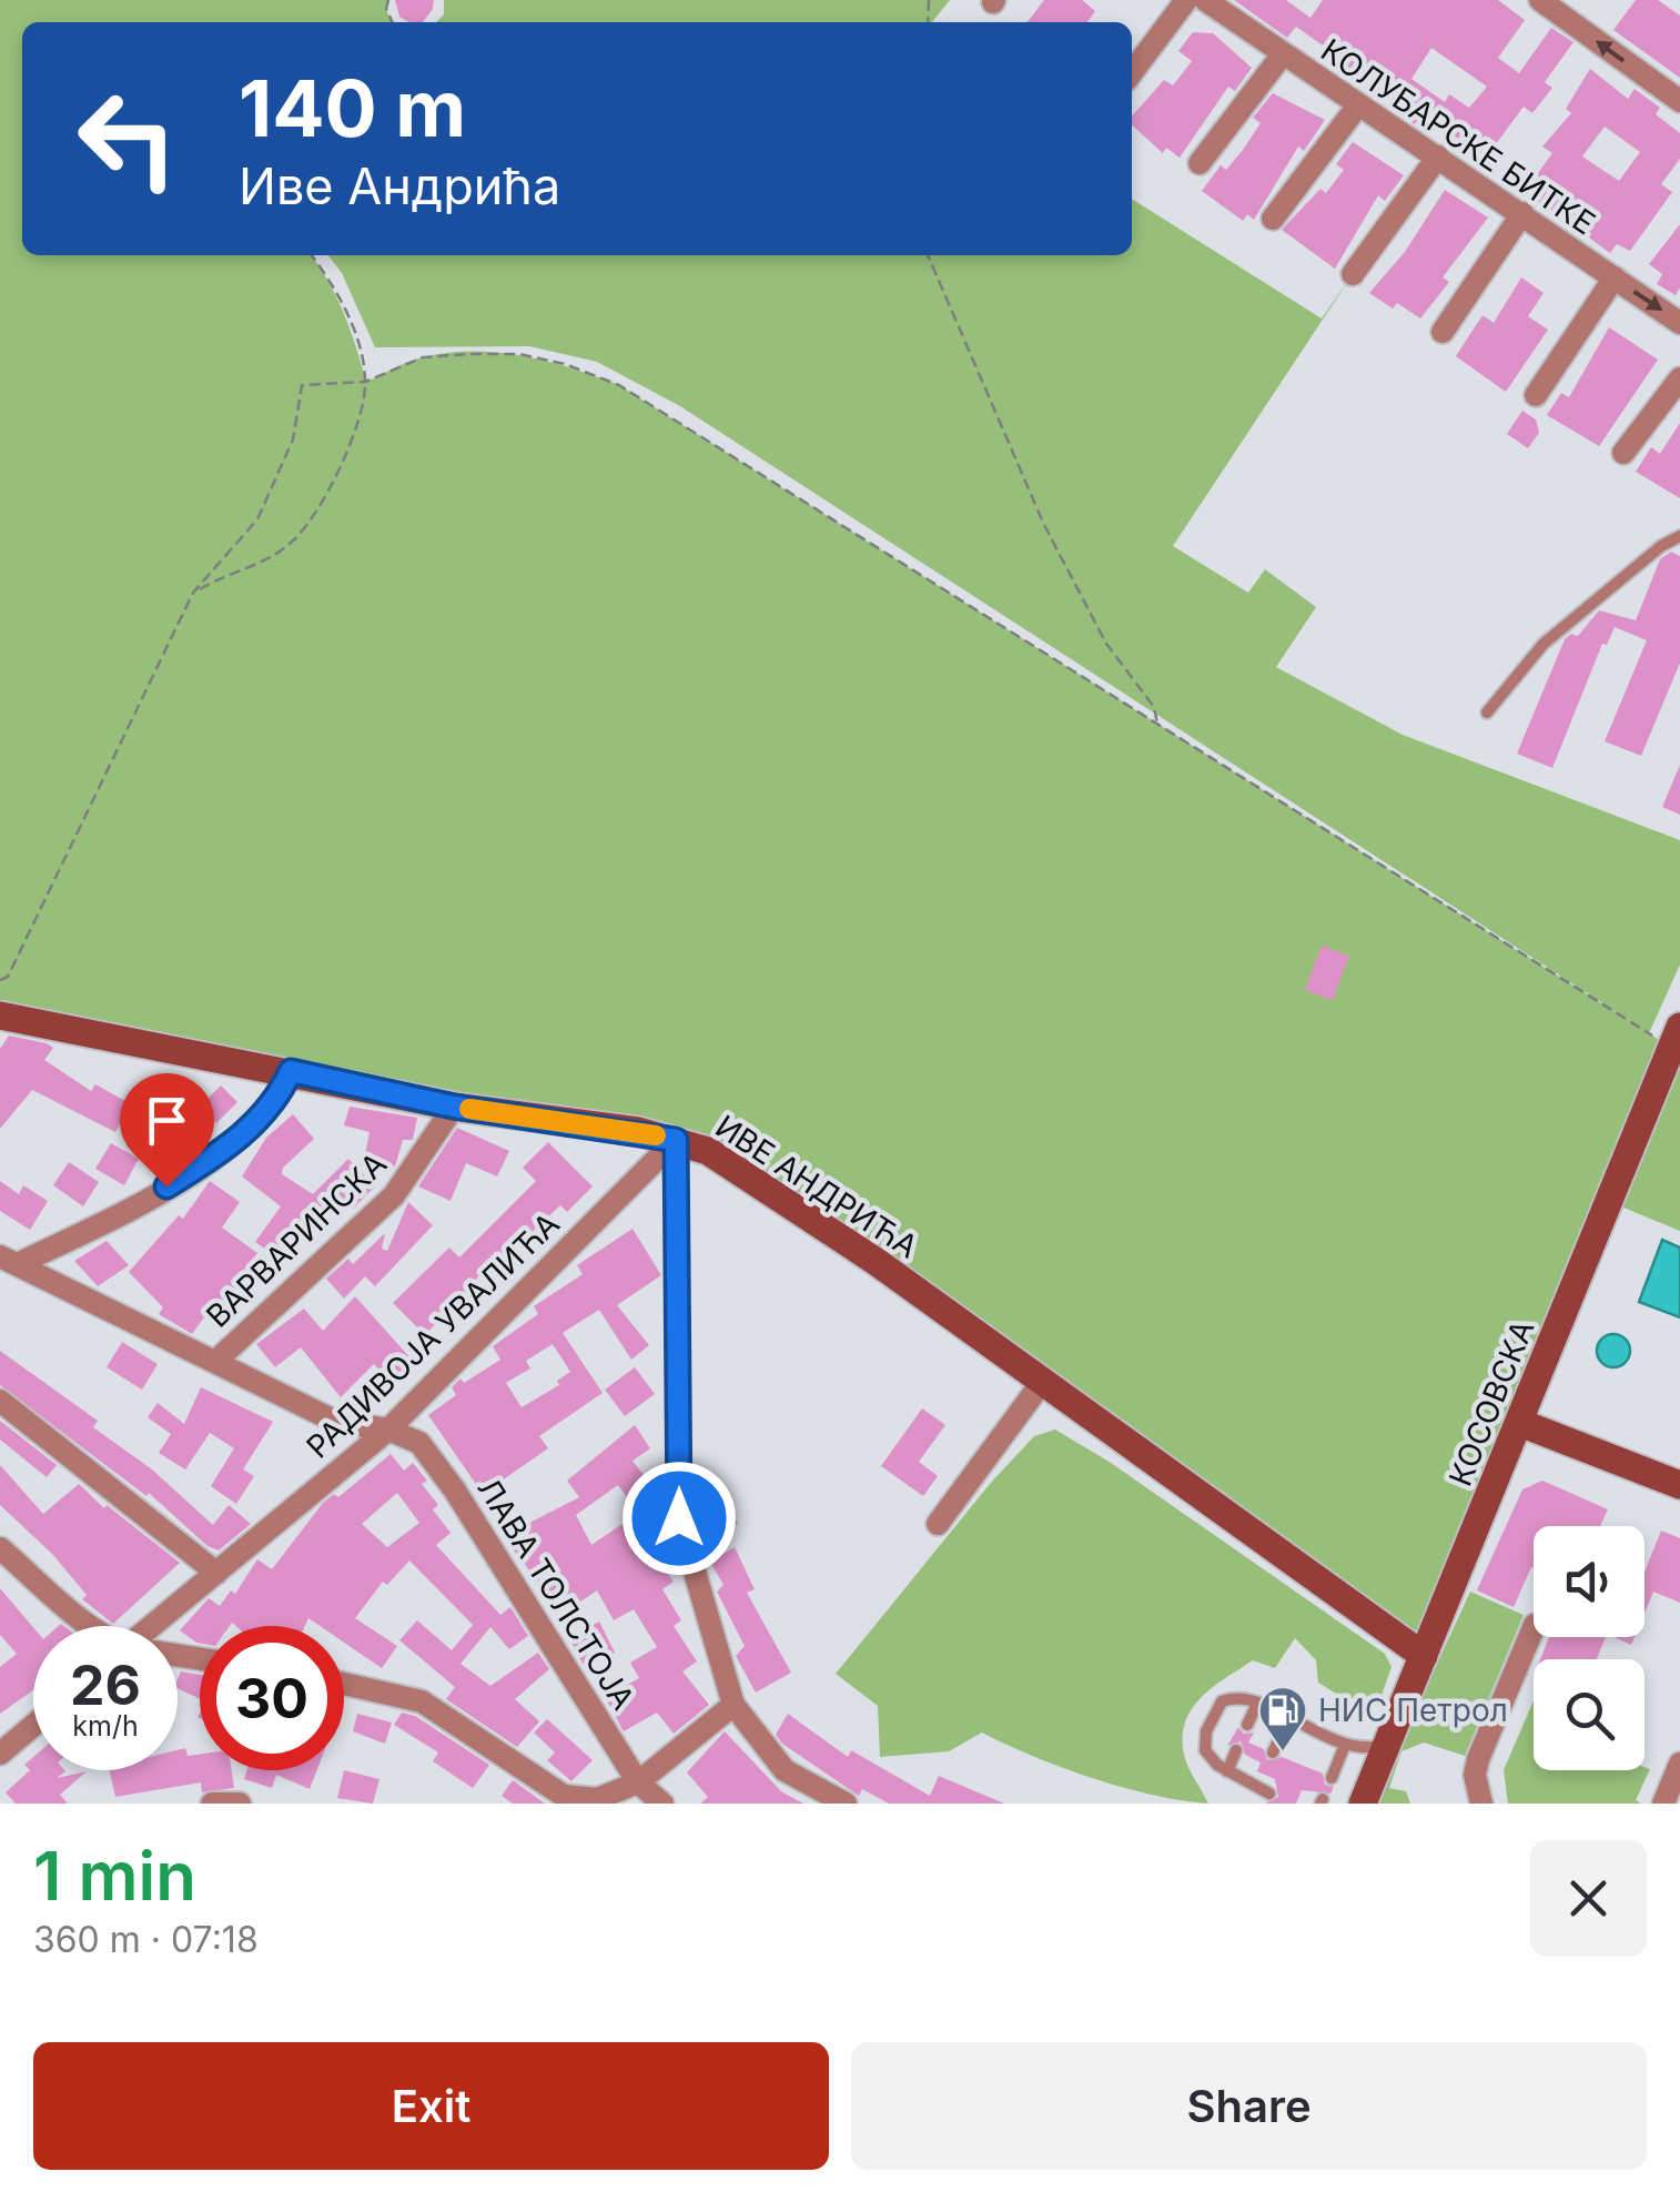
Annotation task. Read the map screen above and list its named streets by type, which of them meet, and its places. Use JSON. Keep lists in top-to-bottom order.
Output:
{
  "streets": {
    "street": [
      "КОЛУБАРСКЕ БИТКЕ",
      "ИВЕ АНДРИЋА",
      "ВАРВАРИНСКА",
      "РАДИВОЈА УВАЛИЋА",
      "КОСОВСКА",
      "ЛАВА ТОЛСТОЈА"
    ]
  },
  "crossings": [
    ["ИВЕ АНДРИЋА", "ВАРВАРИНСКА"],
    ["ИВЕ АНДРИЋА", "РАДИВОЈА УВАЛИЋА"],
    ["ИВЕ АНДРИЋА", "КОСОВСКА"],
    ["РАДИВОЈА УВАЛИЋА", "ЛАВА ТОЛСТОЈА"]
  ],
  "places": {
    "fuel station": ["НИС Петрол"]
  },
  "page": {
    "turn": ["140 m", "Иве Андрића"],
    "speed": "26 km/h",
    "limit": "30",
    "heading": ["1 min", "360 m · 07:18"],
    "buttons": ["Exit", "Share"]
  }
}
